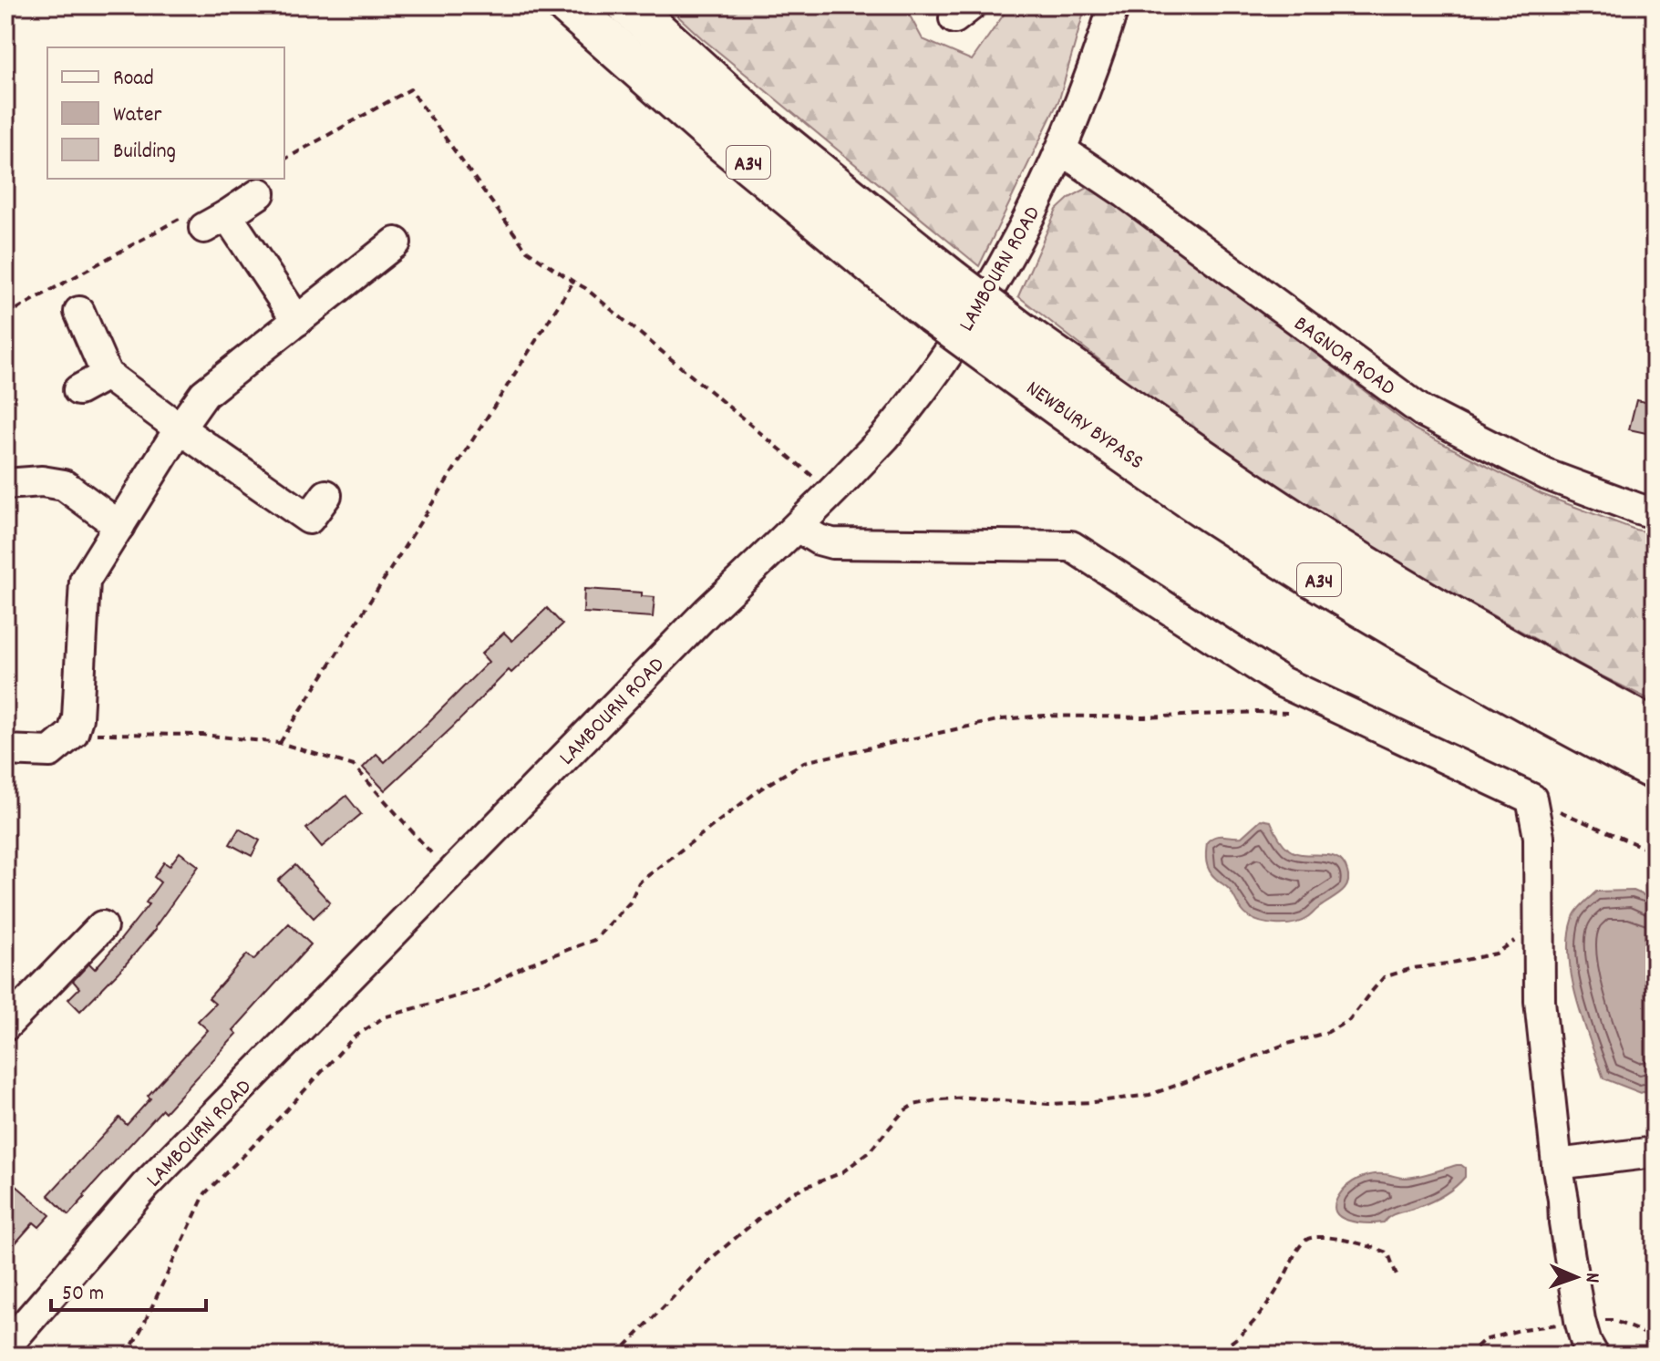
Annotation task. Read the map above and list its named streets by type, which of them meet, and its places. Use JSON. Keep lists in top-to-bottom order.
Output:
{
  "streets": {
    "highway": ["A34", "NEWBURY BYPASS"],
    "street": ["LAMBOURN ROAD", "BAGNOR ROAD"]
  },
  "crossings": [
    ["LAMBOURN ROAD", "BAGNOR ROAD"]
  ],
  "legend": ["Road", "Water", "Building"],
  "scale_bar": "50 m",
  "north": "right"
}
